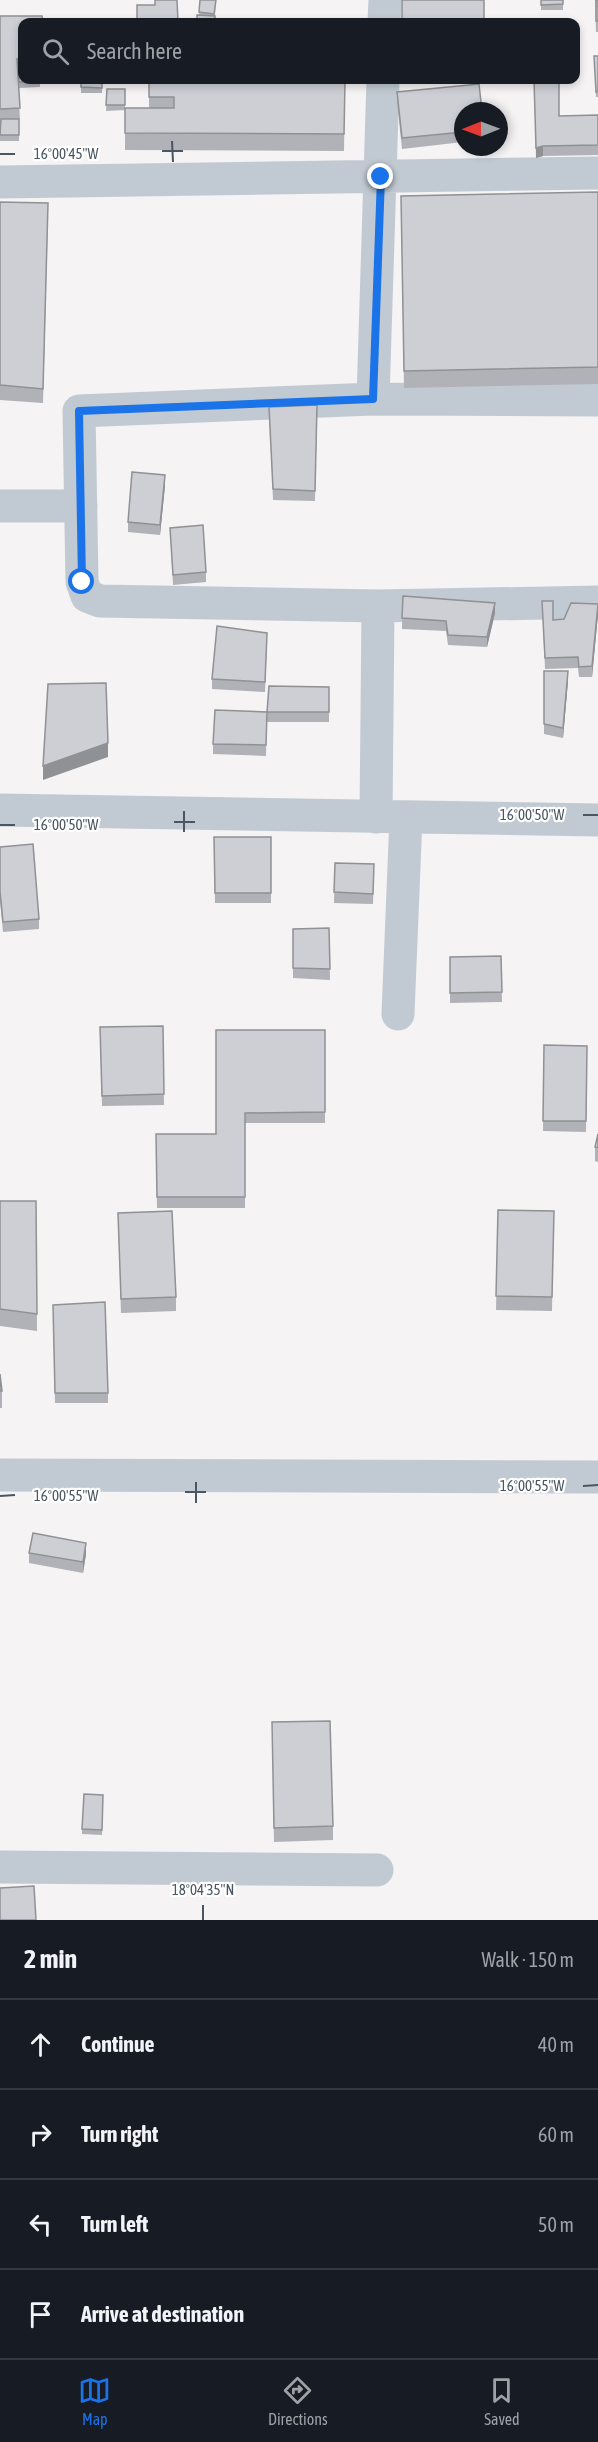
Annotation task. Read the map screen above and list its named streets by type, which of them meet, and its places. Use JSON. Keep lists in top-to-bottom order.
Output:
{
  "north": "left",
  "page": {
    "search": "Search here",
    "heading": ["2 min", "Walk · 150 m"],
    "list": [
      ["Continue", "40 m"],
      ["Turn right", "60 m"],
      ["Turn left", "50 m"],
      "Arrive at destination"
    ],
    "nav": ["Map", "Directions", "Saved"]
  },
  "coordinates": [
    "16°00'45\"W",
    "16°00'50\"W",
    "16°00'55\"W",
    "18°04'35\"N"
  ]
}
